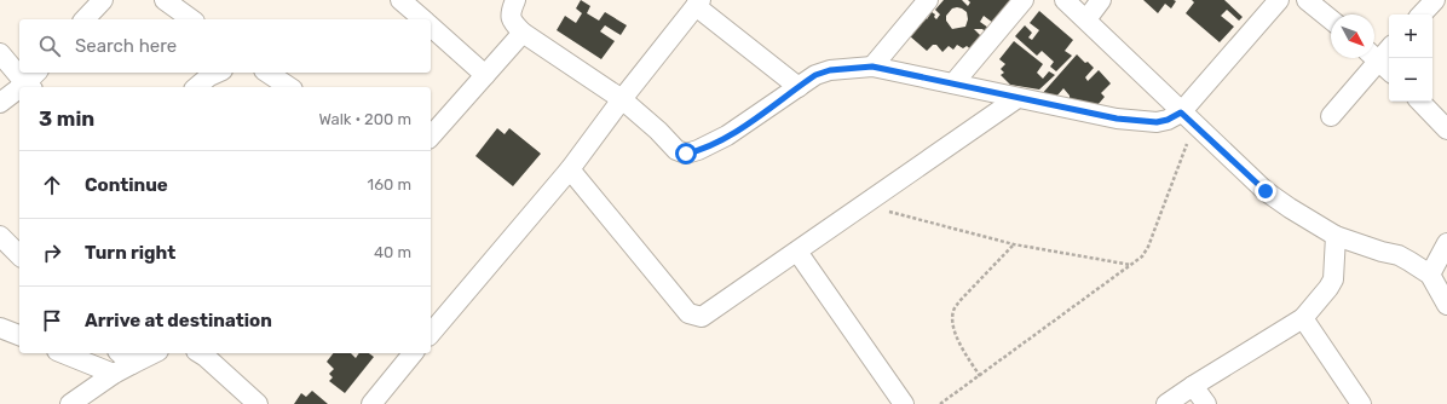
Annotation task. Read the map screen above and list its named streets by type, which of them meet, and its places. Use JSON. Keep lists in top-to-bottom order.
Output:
{
  "north": "bottom right",
  "page": {
    "map_buttons": ["+", "−"],
    "search": "Search here",
    "heading": ["3 min", "Walk · 200 m"],
    "list": [
      ["Continue", "160 m"],
      ["Turn right", "40 m"],
      "Arrive at destination"
    ]
  }
}
